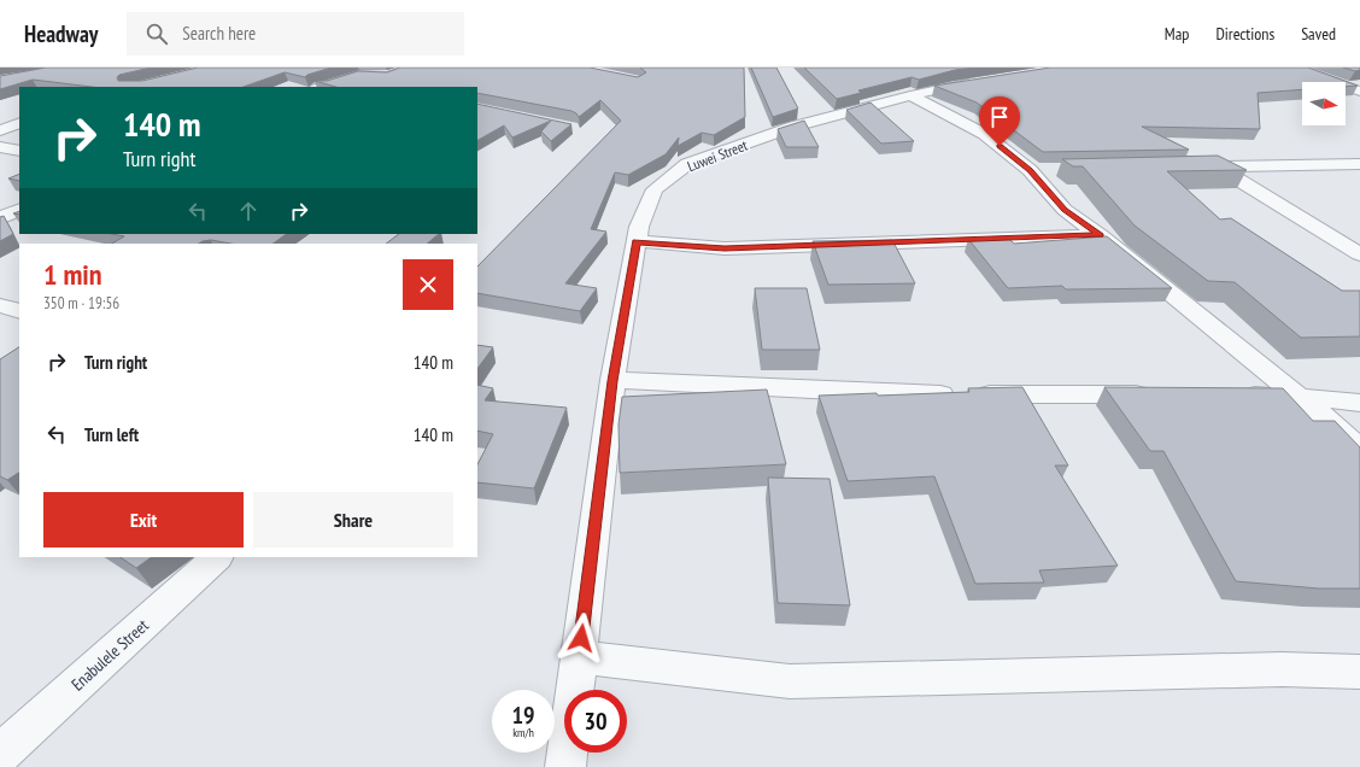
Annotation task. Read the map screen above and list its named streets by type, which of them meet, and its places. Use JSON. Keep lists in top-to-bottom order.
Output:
{
  "streets": {
    "street": ["Luwei Street", "Enabulele Street"]
  },
  "north": "right",
  "page": {
    "header": "Headway",
    "search": "Search here",
    "nav": ["Map", "Directions", "Saved"],
    "turn": ["140 m", "Turn right"],
    "heading": ["1 min", "350 m · 19:56"],
    "list": [
      {
        "name": "Turn right",
        "value": "140 m"
      },
      {
        "name": "Turn left",
        "value": "140 m"
      }
    ],
    "buttons": ["Exit", "Share"],
    "speed": "19 km/h",
    "limit": "30"
  }
}
